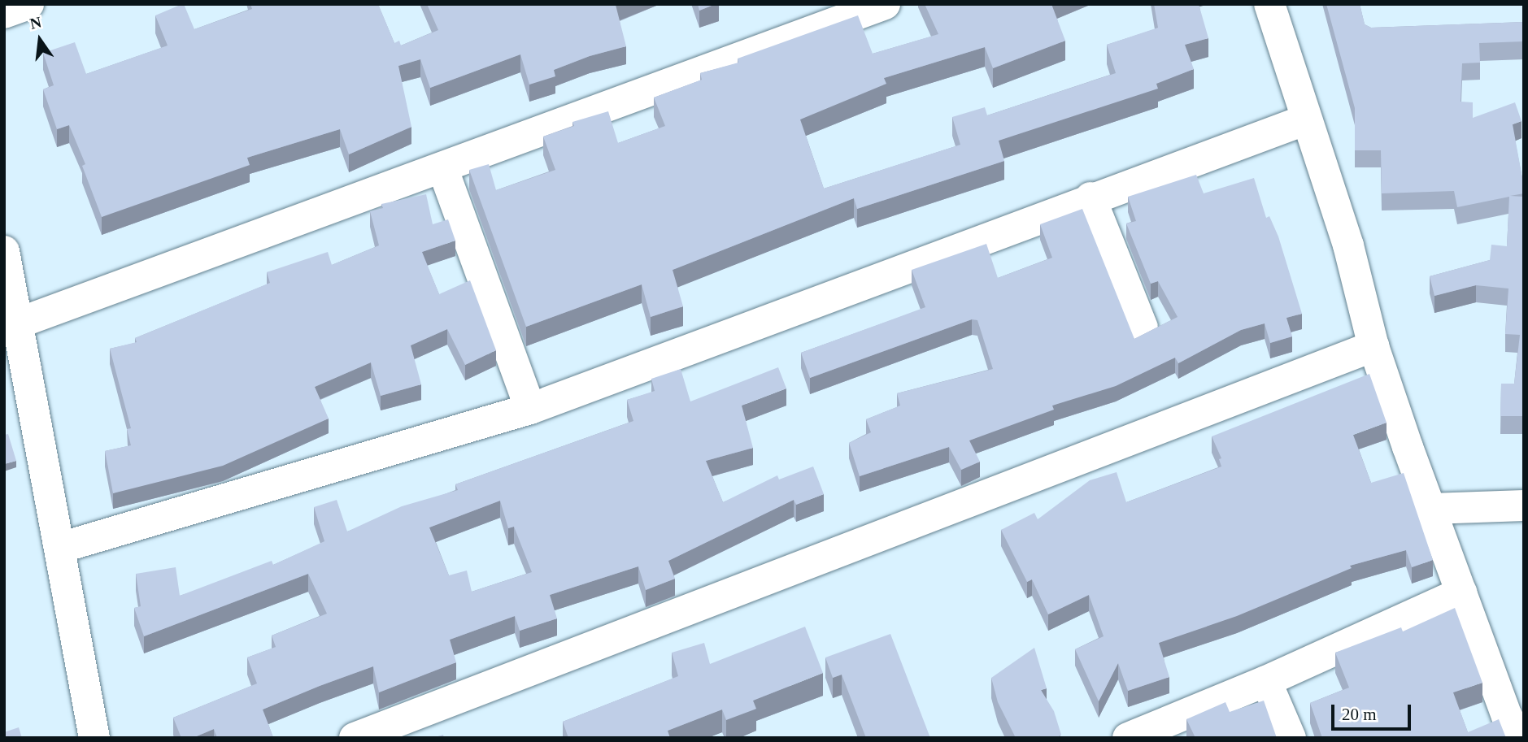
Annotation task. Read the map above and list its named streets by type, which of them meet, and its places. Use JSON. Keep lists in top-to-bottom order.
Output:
{
  "scale_bar": "20 m",
  "north": "top"
}
